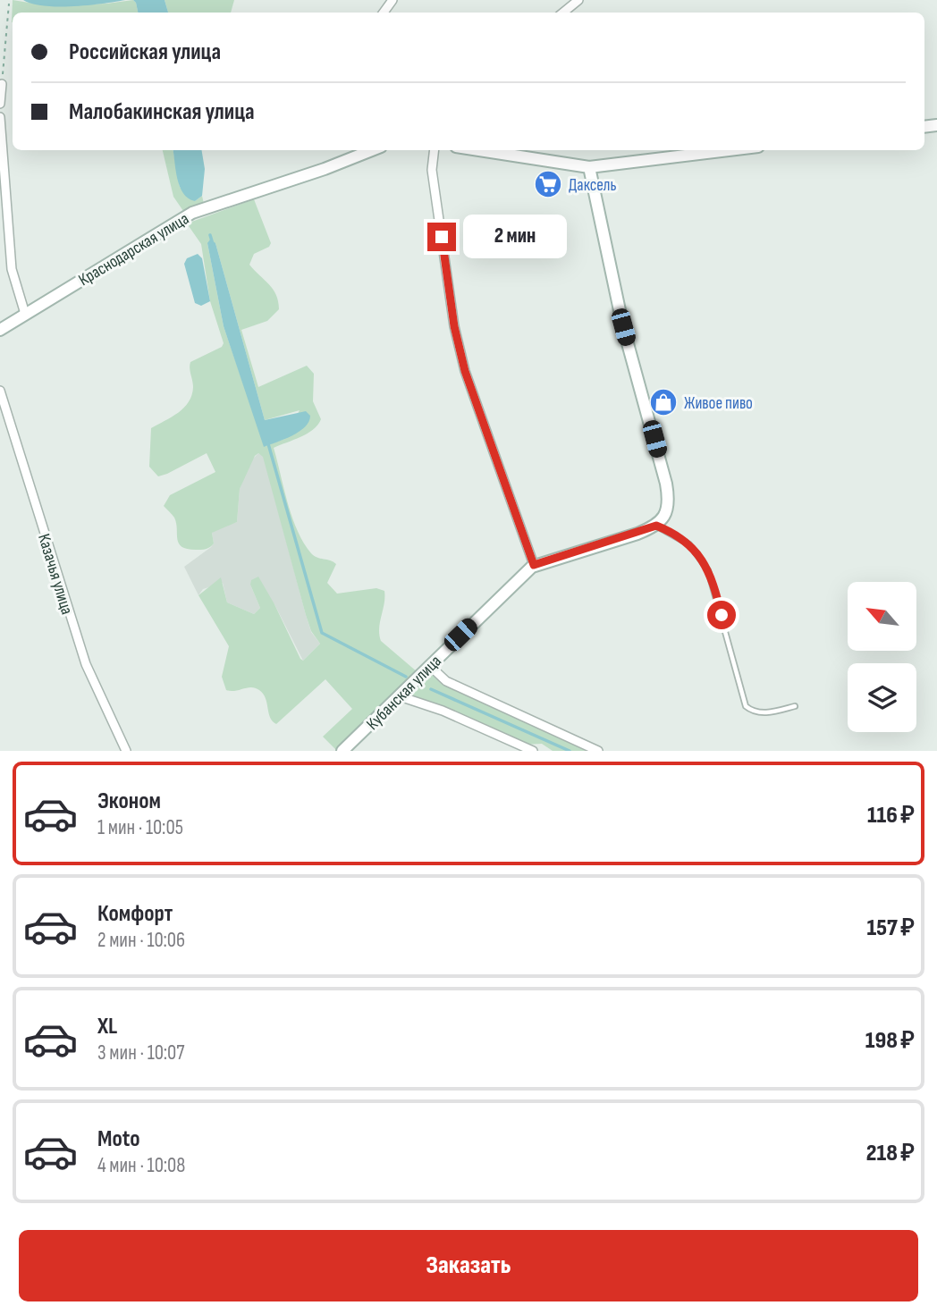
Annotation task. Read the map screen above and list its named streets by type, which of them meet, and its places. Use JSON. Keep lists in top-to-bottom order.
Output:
{
  "streets": {
    "street": ["Краснодарская улица", "Казачья улица", "Кубанская улица"]
  },
  "places": {
    "supermarket": ["Даксель"],
    "shop": ["Живое пиво"]
  },
  "north": "top left",
  "page": {
    "banner": ["Российская улица", "Малобакинская улица"],
    "bubble": "2 мин",
    "list": [
      {
        "name": "Эконом",
        "note": "1 мин · 10:05",
        "value": "116 ₽"
      },
      {
        "name": "Комфорт",
        "note": "2 мин · 10:06",
        "value": "157 ₽"
      },
      {
        "name": "XL",
        "note": "3 мин · 10:07",
        "value": "198 ₽"
      },
      {
        "name": "Moto",
        "note": "4 мин · 10:08",
        "value": "218 ₽"
      }
    ],
    "buttons": "Заказать"
  }
}
